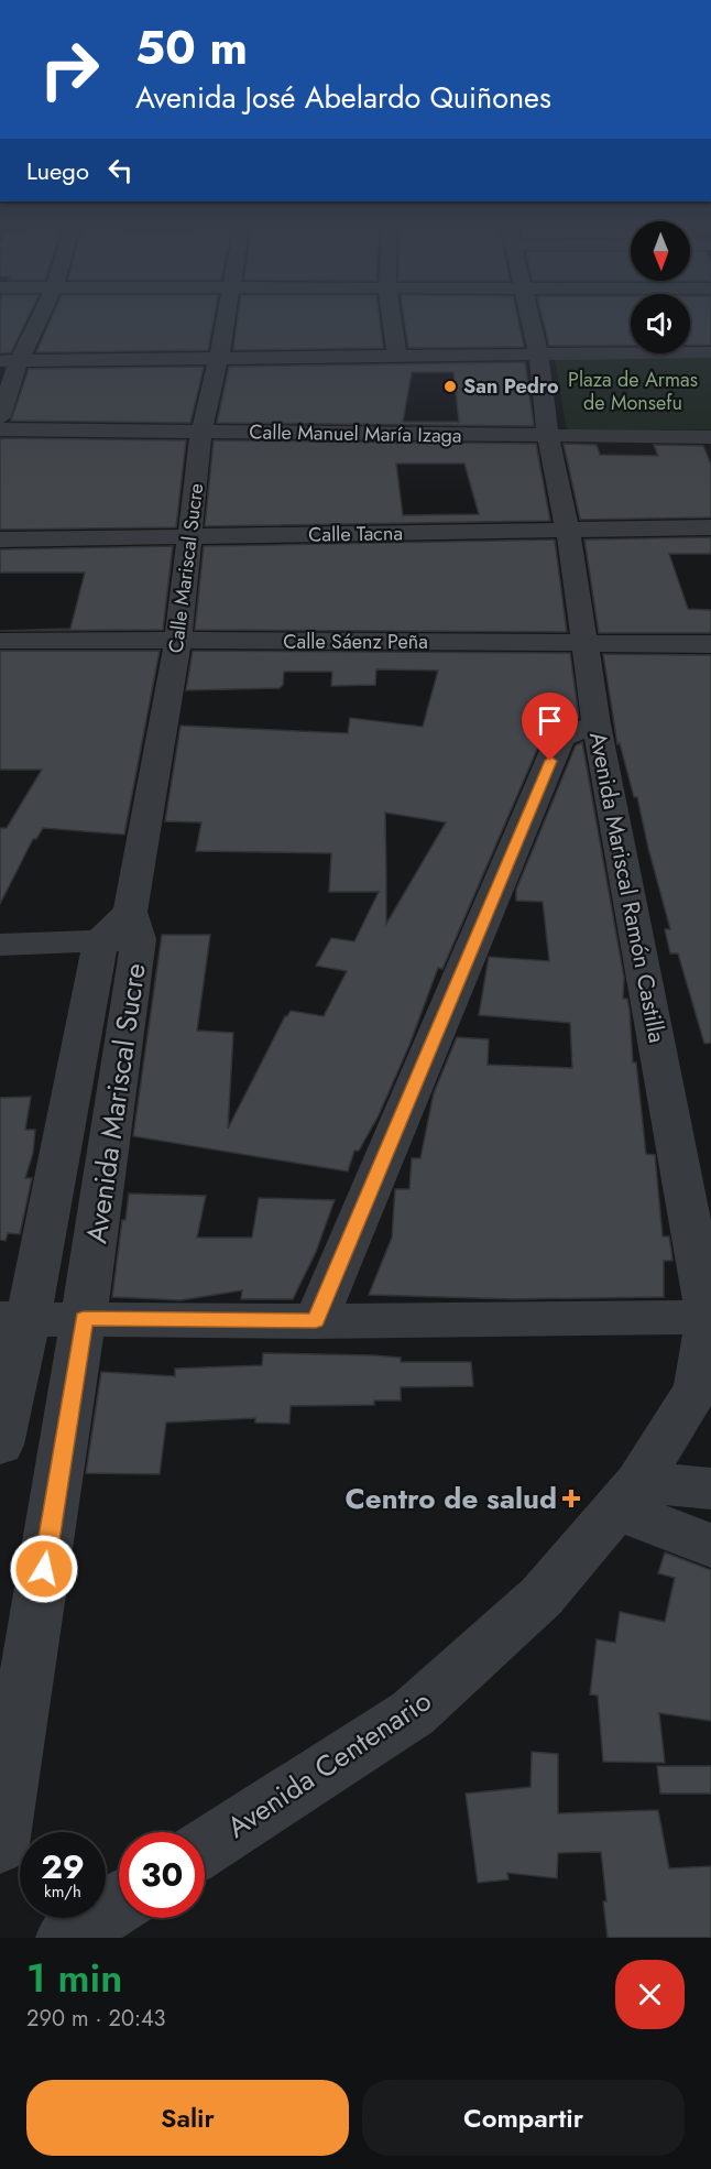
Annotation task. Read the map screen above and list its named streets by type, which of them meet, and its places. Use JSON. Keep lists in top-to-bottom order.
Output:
{
  "streets": {
    "street": [
      "Calle Manuel María Izaga",
      "Calle Tacna",
      "Calle Mariscal Sucre",
      "Calle Sáenz Peña",
      "Avenida Mariscal Ramón Castilla",
      "Avenida Mariscal Sucre",
      "Avenida Centenario"
    ]
  },
  "crossings": [
    ["Calle Manuel María Izaga", "Calle Mariscal Sucre"],
    ["Calle Manuel María Izaga", "Avenida Mariscal Ramón Castilla"],
    ["Calle Tacna", "Calle Mariscal Sucre"],
    ["Calle Tacna", "Avenida Mariscal Ramón Castilla"],
    ["Calle Mariscal Sucre", "Calle Sáenz Peña"],
    ["Calle Mariscal Sucre", "Avenida Mariscal Sucre"],
    ["Calle Sáenz Peña", "Avenida Mariscal Ramón Castilla"],
    ["Avenida Mariscal Ramón Castilla", "Avenida Centenario"]
  ],
  "parks": ["Plaza de Armas de Monsefu"],
  "places": {
    "other": ["San Pedro"],
    "health": ["Centro de salud"]
  },
  "north": "bottom",
  "page": {
    "turn": ["50 m", "Avenida José Abelardo Quiñones"],
    "then": "Luego",
    "speed": "29 km/h",
    "limit": "30",
    "heading": ["1 min", "290 m · 20:43"],
    "buttons": ["Salir", "Compartir"]
  }
}
